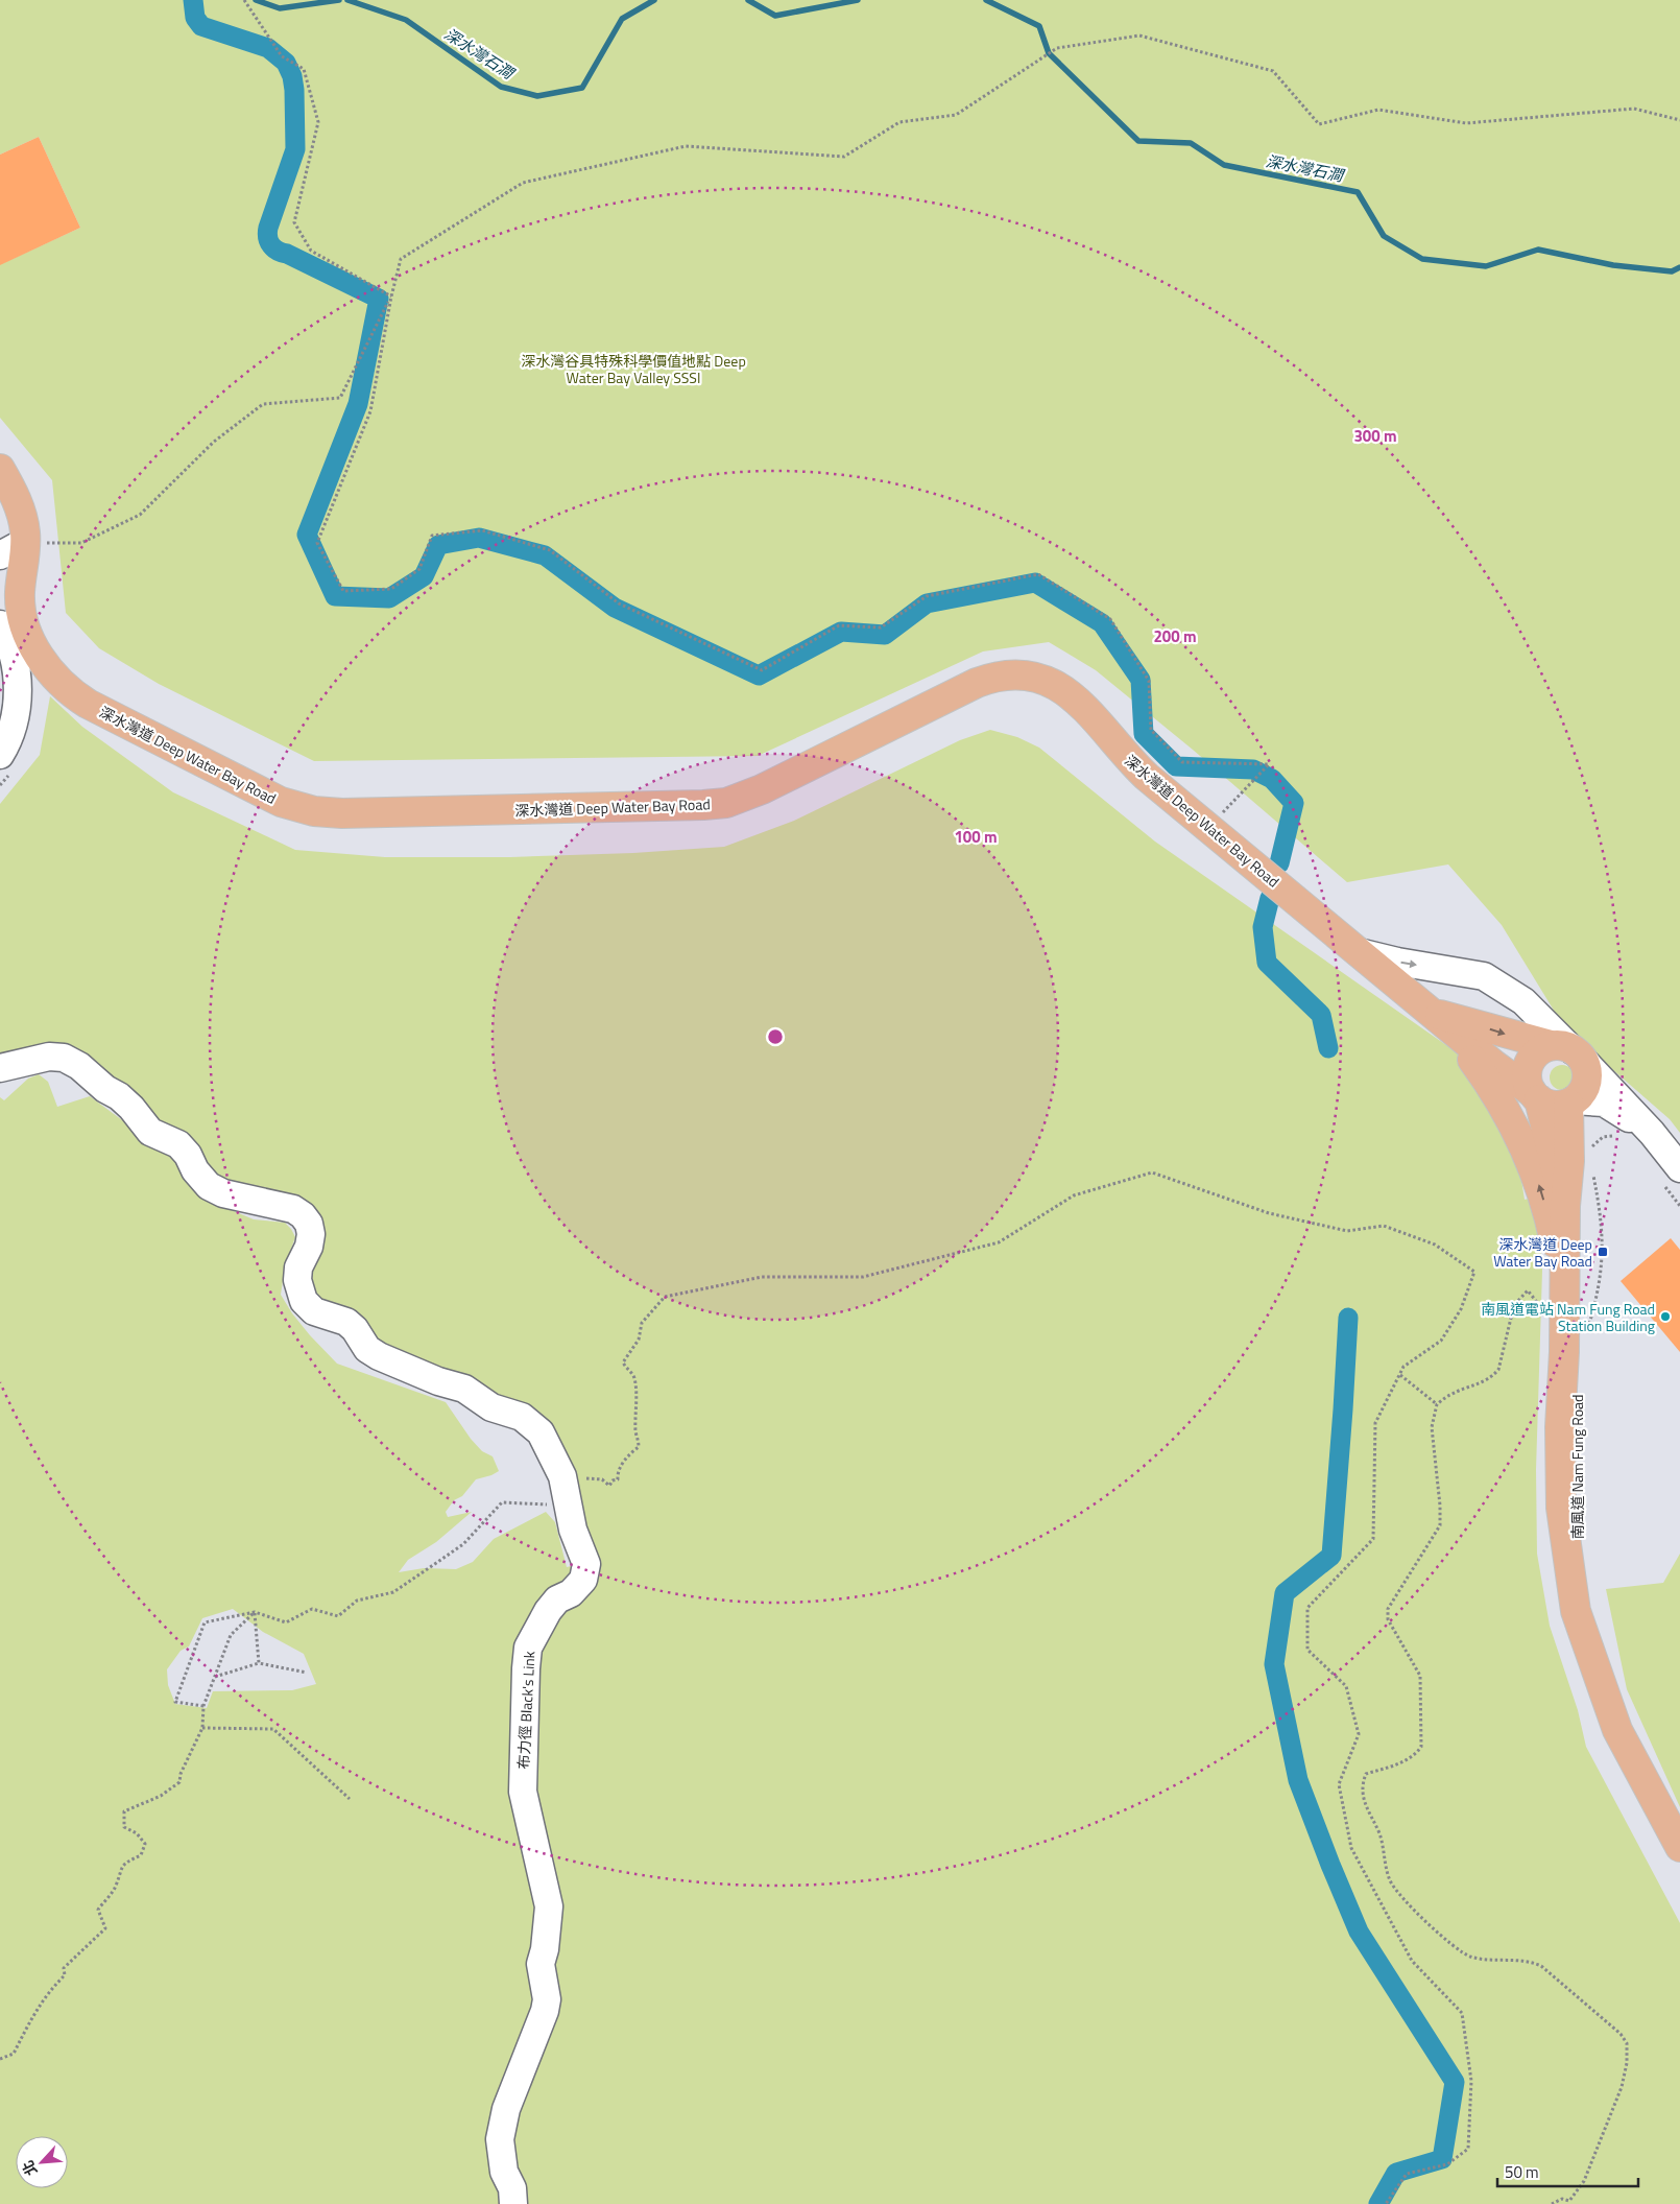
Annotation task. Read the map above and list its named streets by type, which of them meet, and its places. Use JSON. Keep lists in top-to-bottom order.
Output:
{
  "streets": {
    "main road": ["深水灣道 Deep Water Bay Road", "南風道 Nam Fung Road"],
    "street": ["布力徑 Black's Link"]
  },
  "crossings": [
    ["深水灣道 Deep Water Bay Road", "南風道 Nam Fung Road"]
  ],
  "water": ["深水灣石澗"],
  "parks": ["深水灣谷具特殊科學價值地點 Deep Water Bay Valley SSSI"],
  "places": {
    "transit": ["深水灣道 Deep Water Bay Road"],
    "other": ["南風道電站 Nam Fung Road Station Building"]
  },
  "scale_bar": "50 m",
  "north": "bottom left",
  "rings": ["300 m", "200 m", "100 m"]
}
